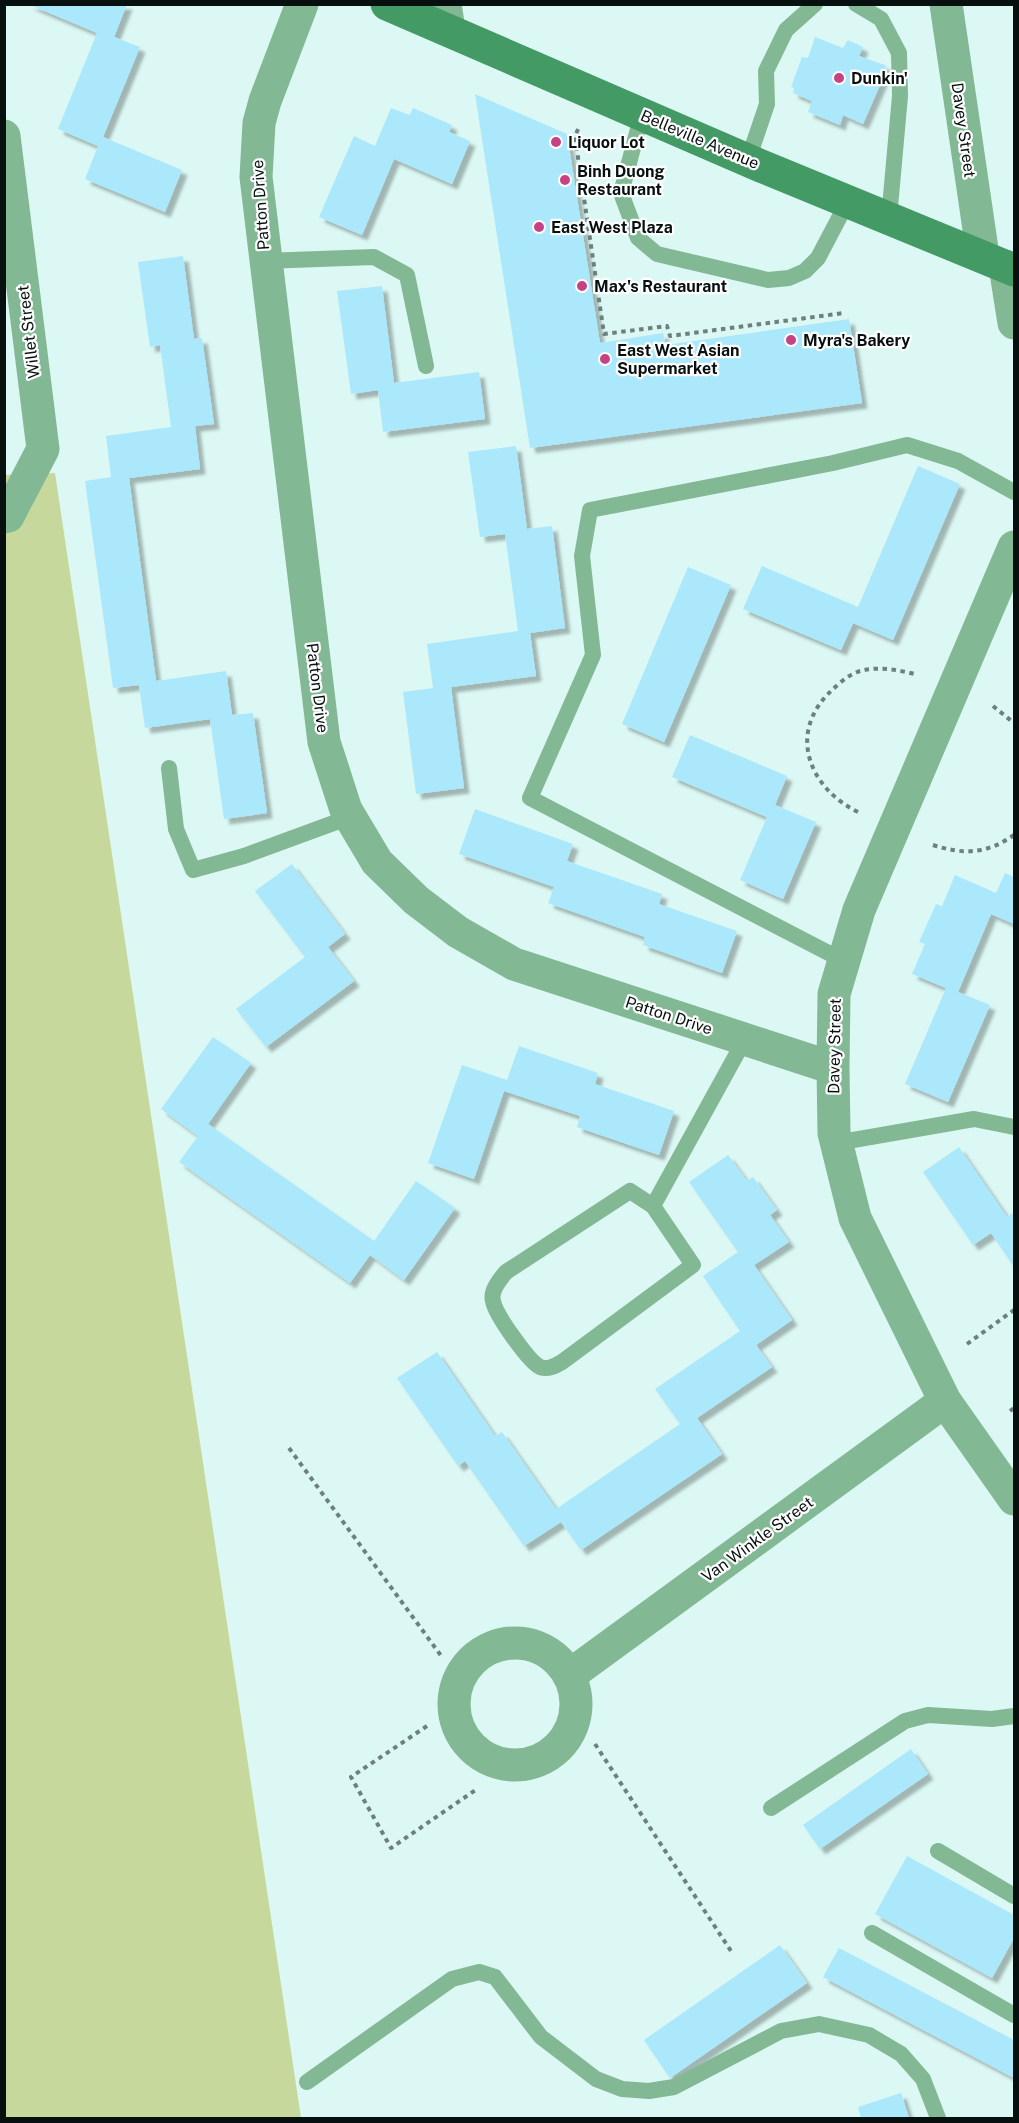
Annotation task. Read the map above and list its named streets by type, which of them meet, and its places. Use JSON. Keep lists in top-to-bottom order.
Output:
{
  "streets": {
    "main road": ["Belleville Avenue"],
    "street": [
      "Davey Street",
      "Patton Drive",
      "Willet Street",
      "Van Winkle Street"
    ]
  },
  "crossings": [
    ["Davey Street", "Belleville Avenue"],
    ["Davey Street", "Patton Drive"],
    ["Davey Street", "Van Winkle Street"]
  ],
  "places": [
    "Dunkin'",
    "Liquor Lot",
    "Binh Duong Restaurant",
    "East West Plaza",
    "Max's Restaurant",
    "Myra's Bakery",
    "East West Asian Supermarket"
  ]
}
